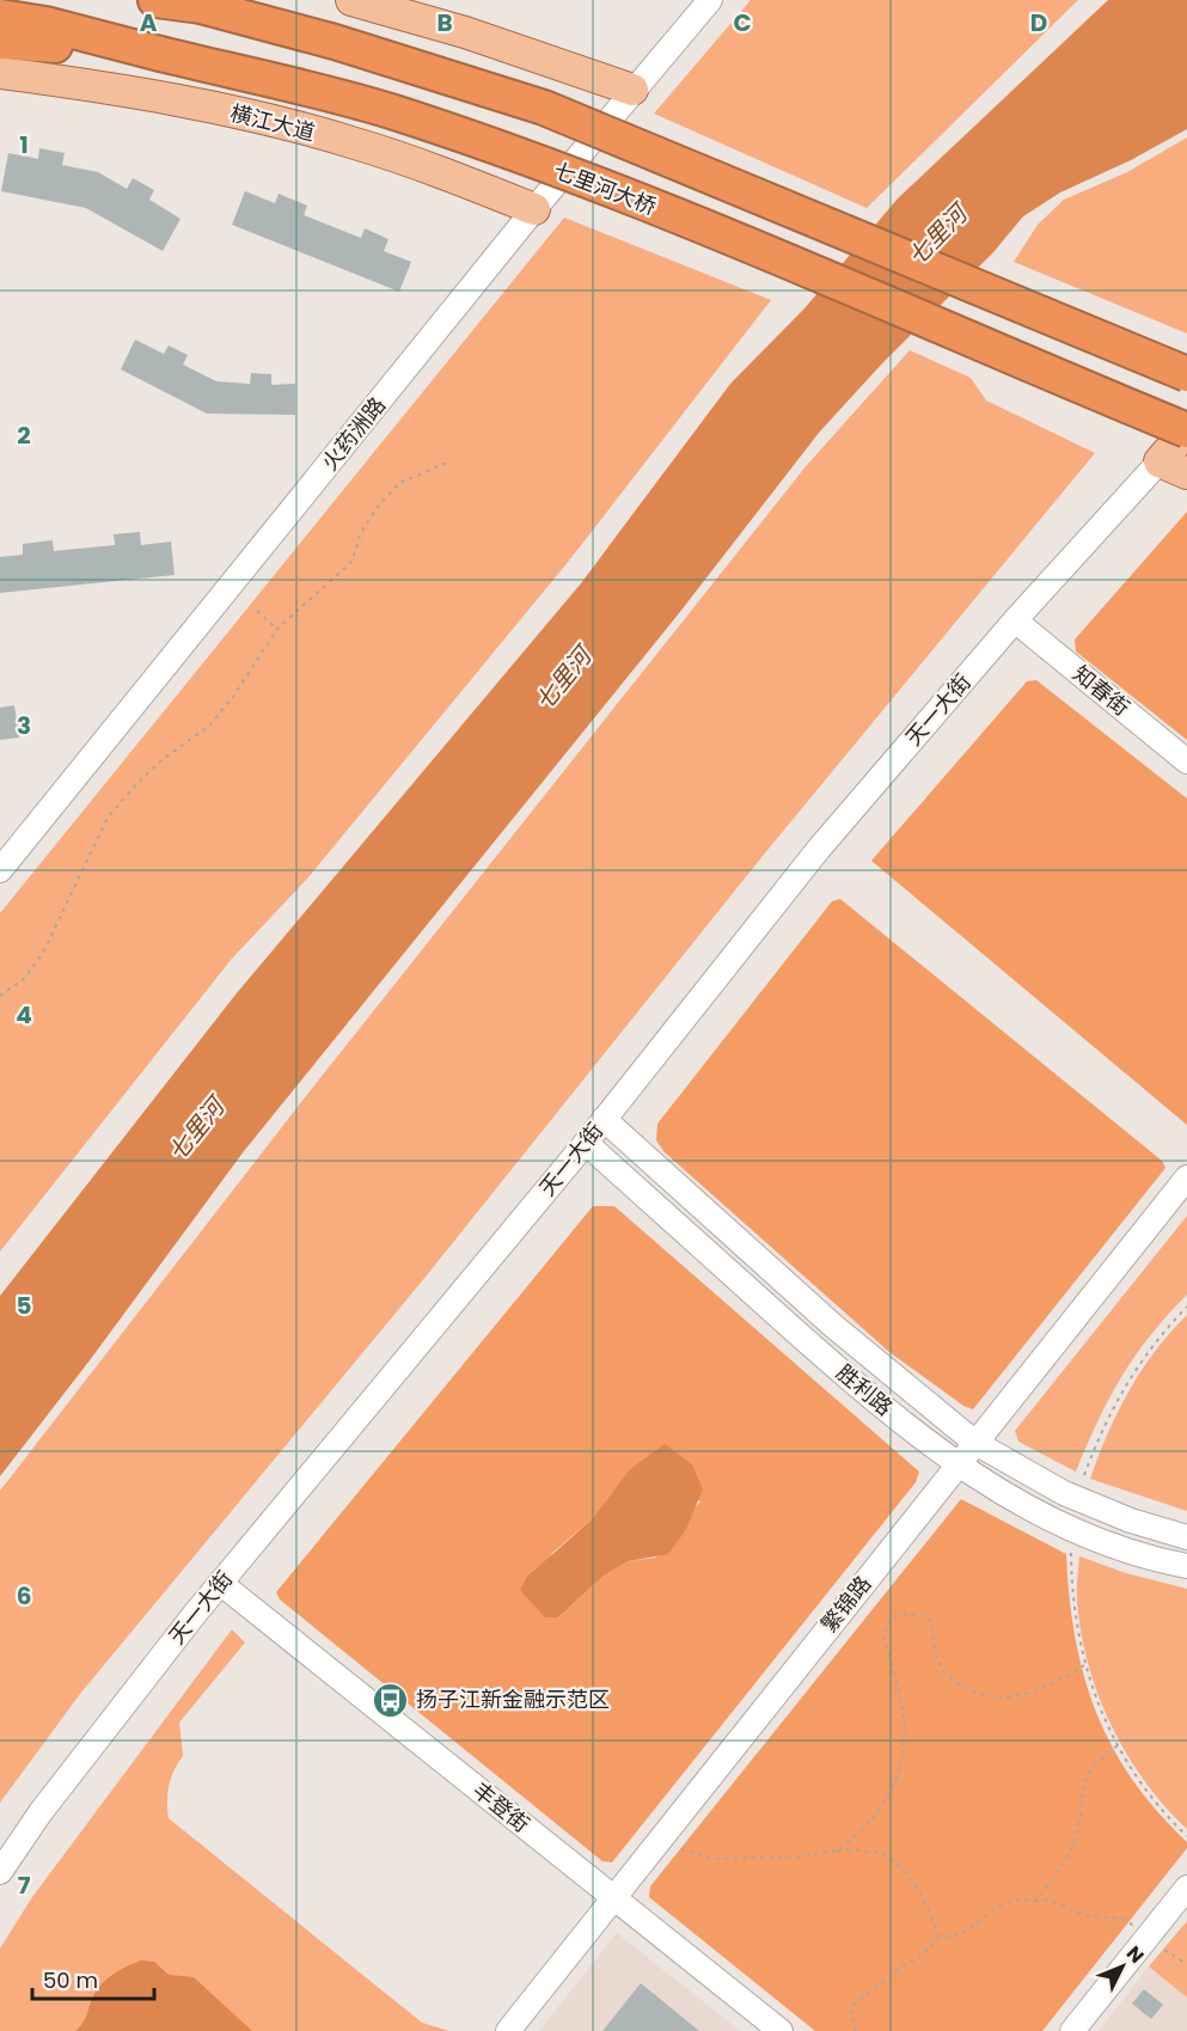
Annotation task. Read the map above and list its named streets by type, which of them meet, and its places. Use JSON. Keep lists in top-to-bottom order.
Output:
{
  "streets": {
    "highway": ["七里河大桥"],
    "main road": ["横江大道"],
    "street": [
      "火药洲路",
      "知春街",
      "天一大街",
      "胜利路",
      "繁锦路",
      "丰登街"
    ]
  },
  "crossings": [
    ["横江大道", "火药洲路"],
    ["知春街", "天一大街"],
    ["天一大街", "胜利路"],
    ["天一大街", "丰登街"],
    ["胜利路", "繁锦路"],
    ["繁锦路", "丰登街"]
  ],
  "water": ["七里河"],
  "places": {
    "bus stop": ["扬子江新金融示范区"]
  },
  "scale_bar": "50 m",
  "north": "top right",
  "grid": {
    "columns": [
      "A",
      "B",
      "C",
      "D"
    ],
    "rows": [
      "1",
      "2",
      "3",
      "4",
      "5",
      "6",
      "7"
    ]
  }
}
